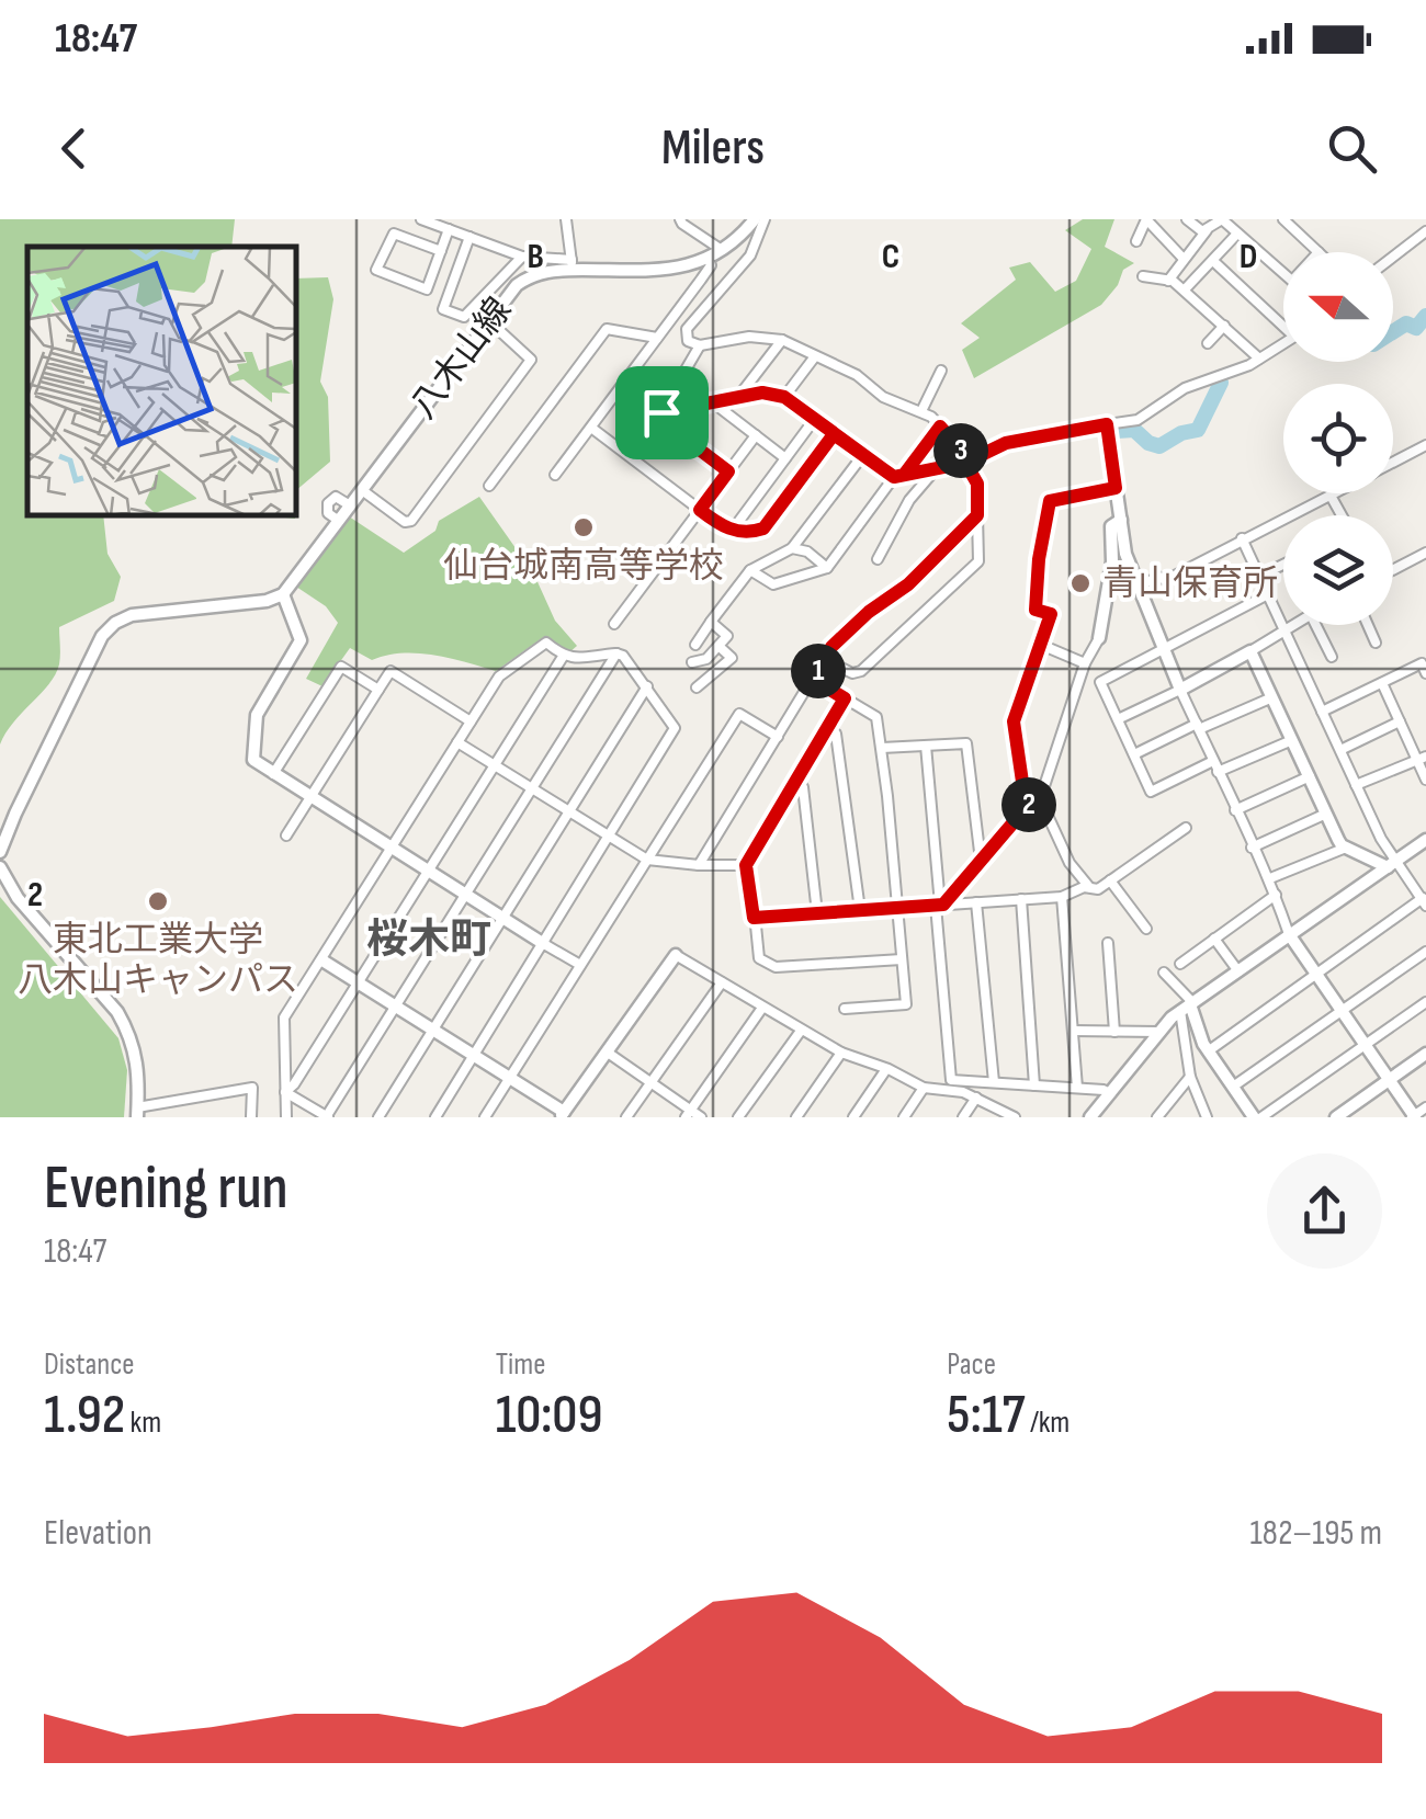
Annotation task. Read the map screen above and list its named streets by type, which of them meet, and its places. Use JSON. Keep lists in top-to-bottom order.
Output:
{
  "streets": {
    "street": ["八木山線"]
  },
  "districts": ["桜木町"],
  "places": ["仙台城南高等学校", "青山保育所", "東北工業大学 八木山キャンパス"],
  "north": "left",
  "page": {
    "status": "18:47",
    "header": "Milers",
    "pins": ["3", "1", "2"],
    "heading": ["Evening run", "18:47"],
    "stats": [
      ["Distance", "1.92 km"],
      ["Time", "10:09"],
      ["Pace", "5:17 /km"]
    ],
    "chart": ["Elevation", "182–195 m"]
  },
  "grid": {
    "columns": ["B", "C", "D"],
    "rows": ["2"]
  }
}
